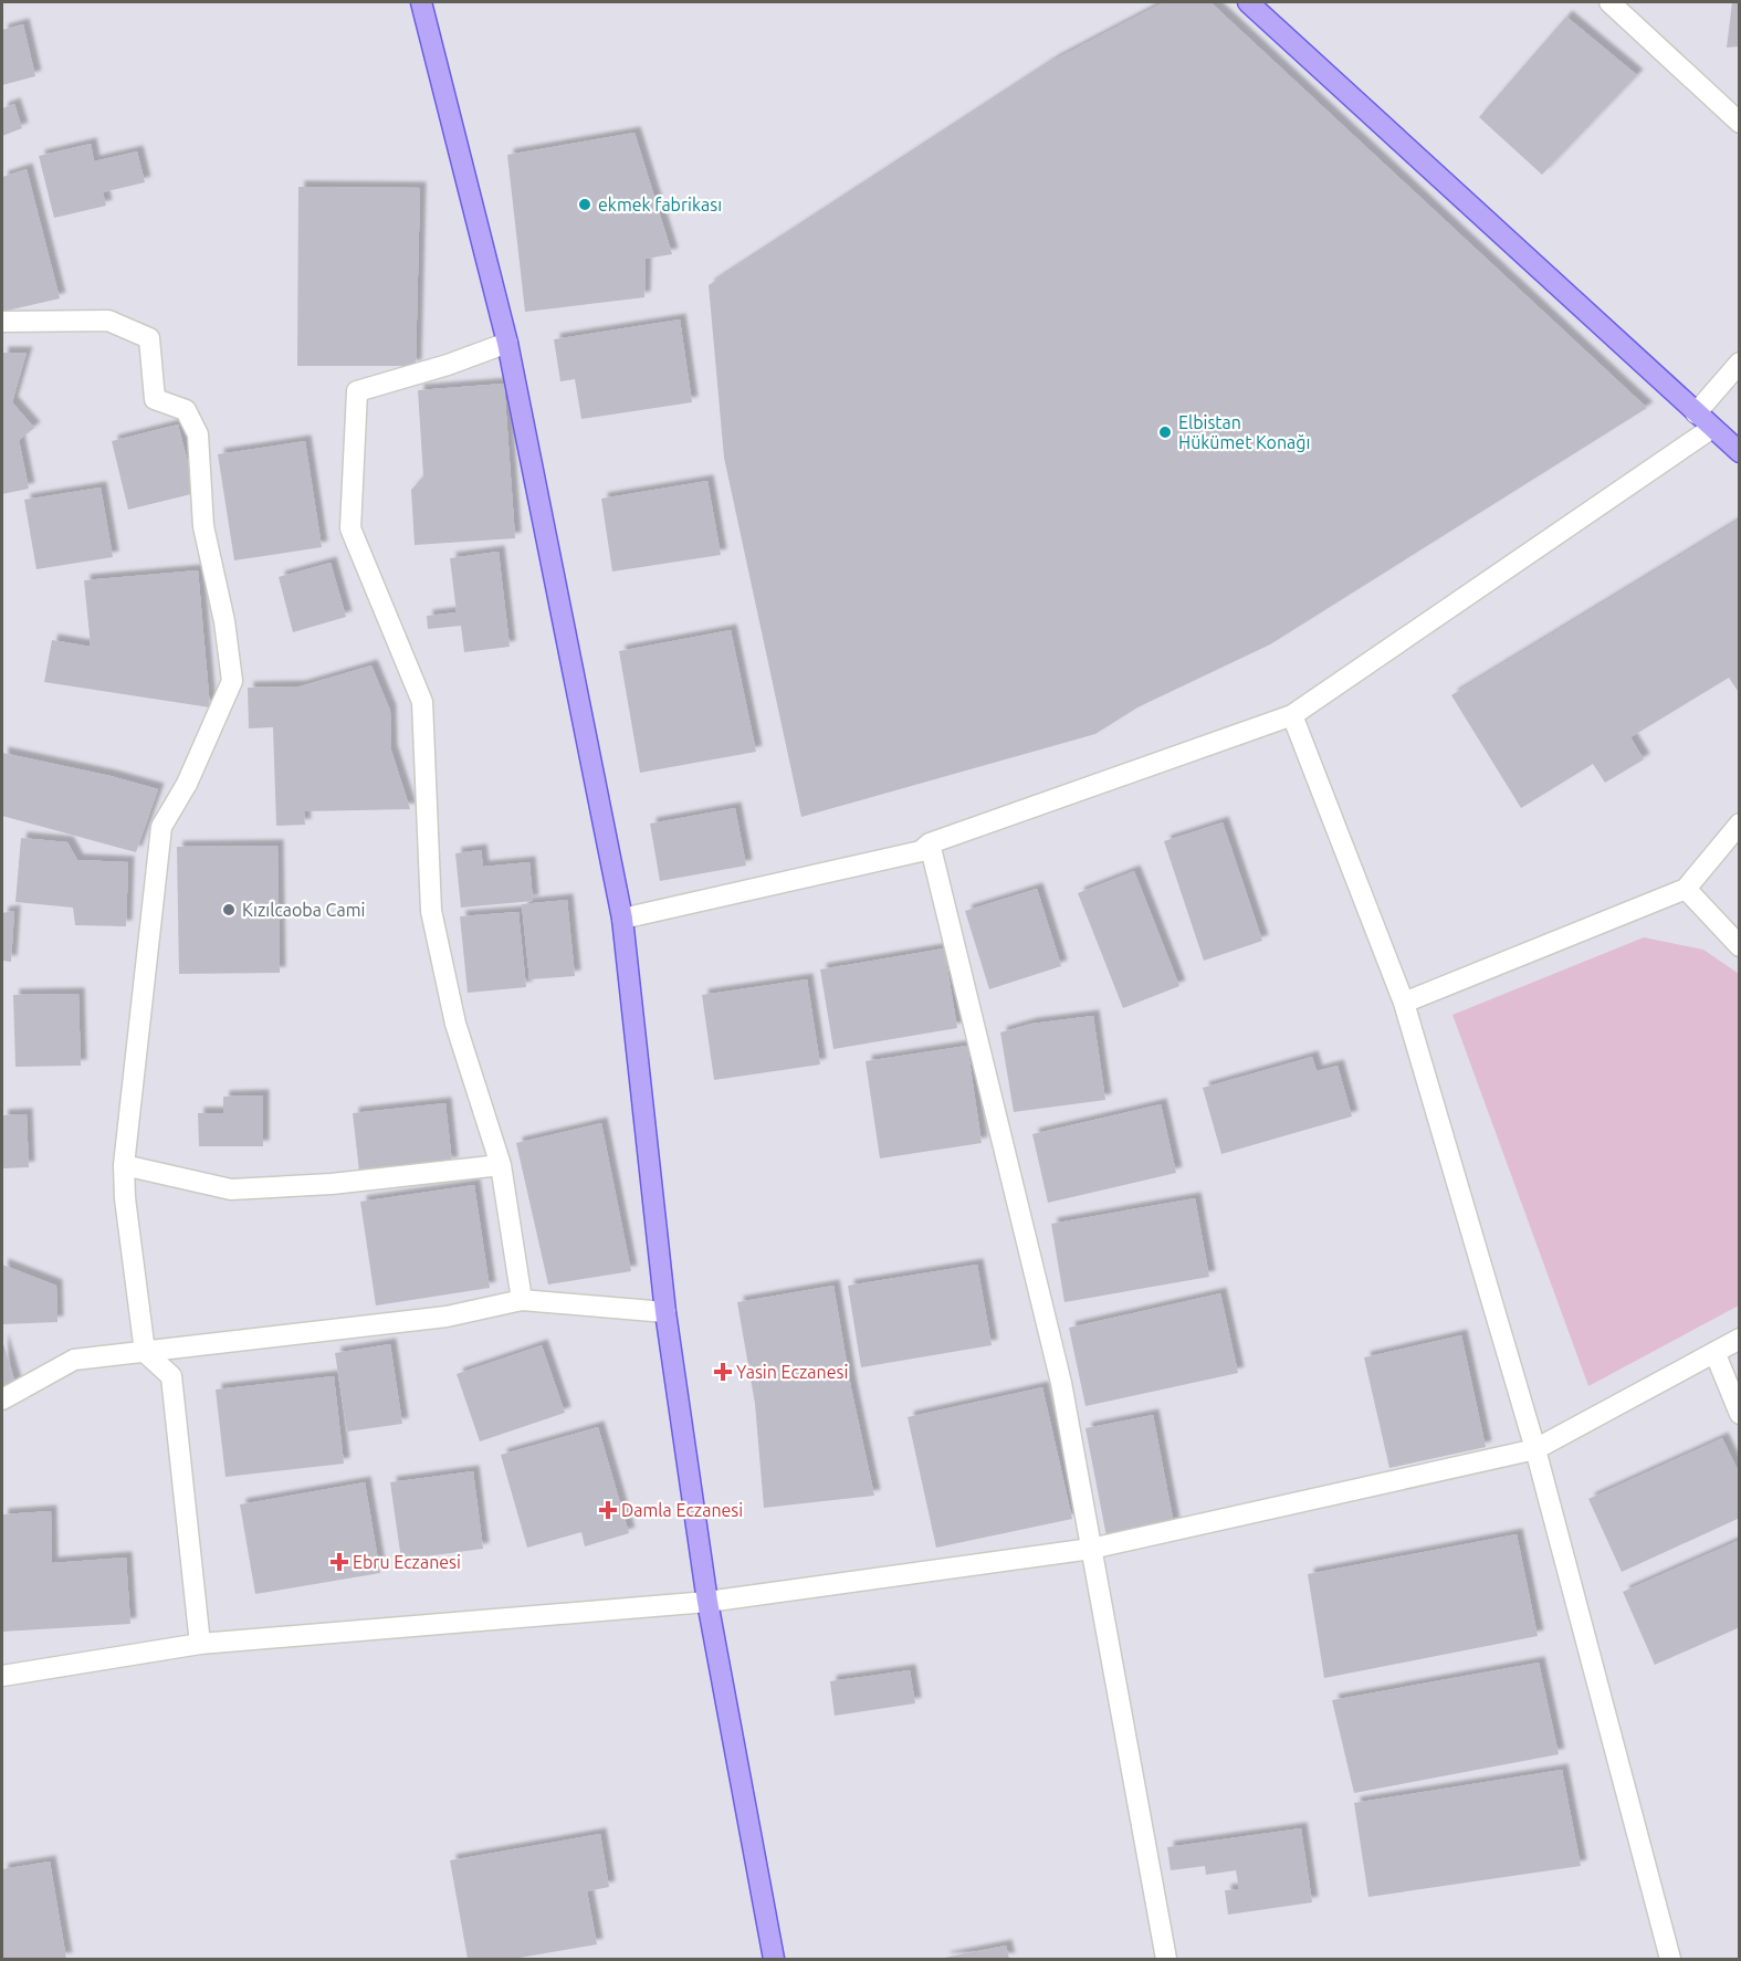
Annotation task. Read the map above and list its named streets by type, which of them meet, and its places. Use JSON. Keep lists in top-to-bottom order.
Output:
{
  "places": {
    "other": ["ekmek fabrikası", "Elbistan Hükümet Konağı", "Kızılcaoba Cami"],
    "health": ["Yasin Eczanesi", "Damla Eczanesi", "Ebru Eczanesi"]
  }
}
